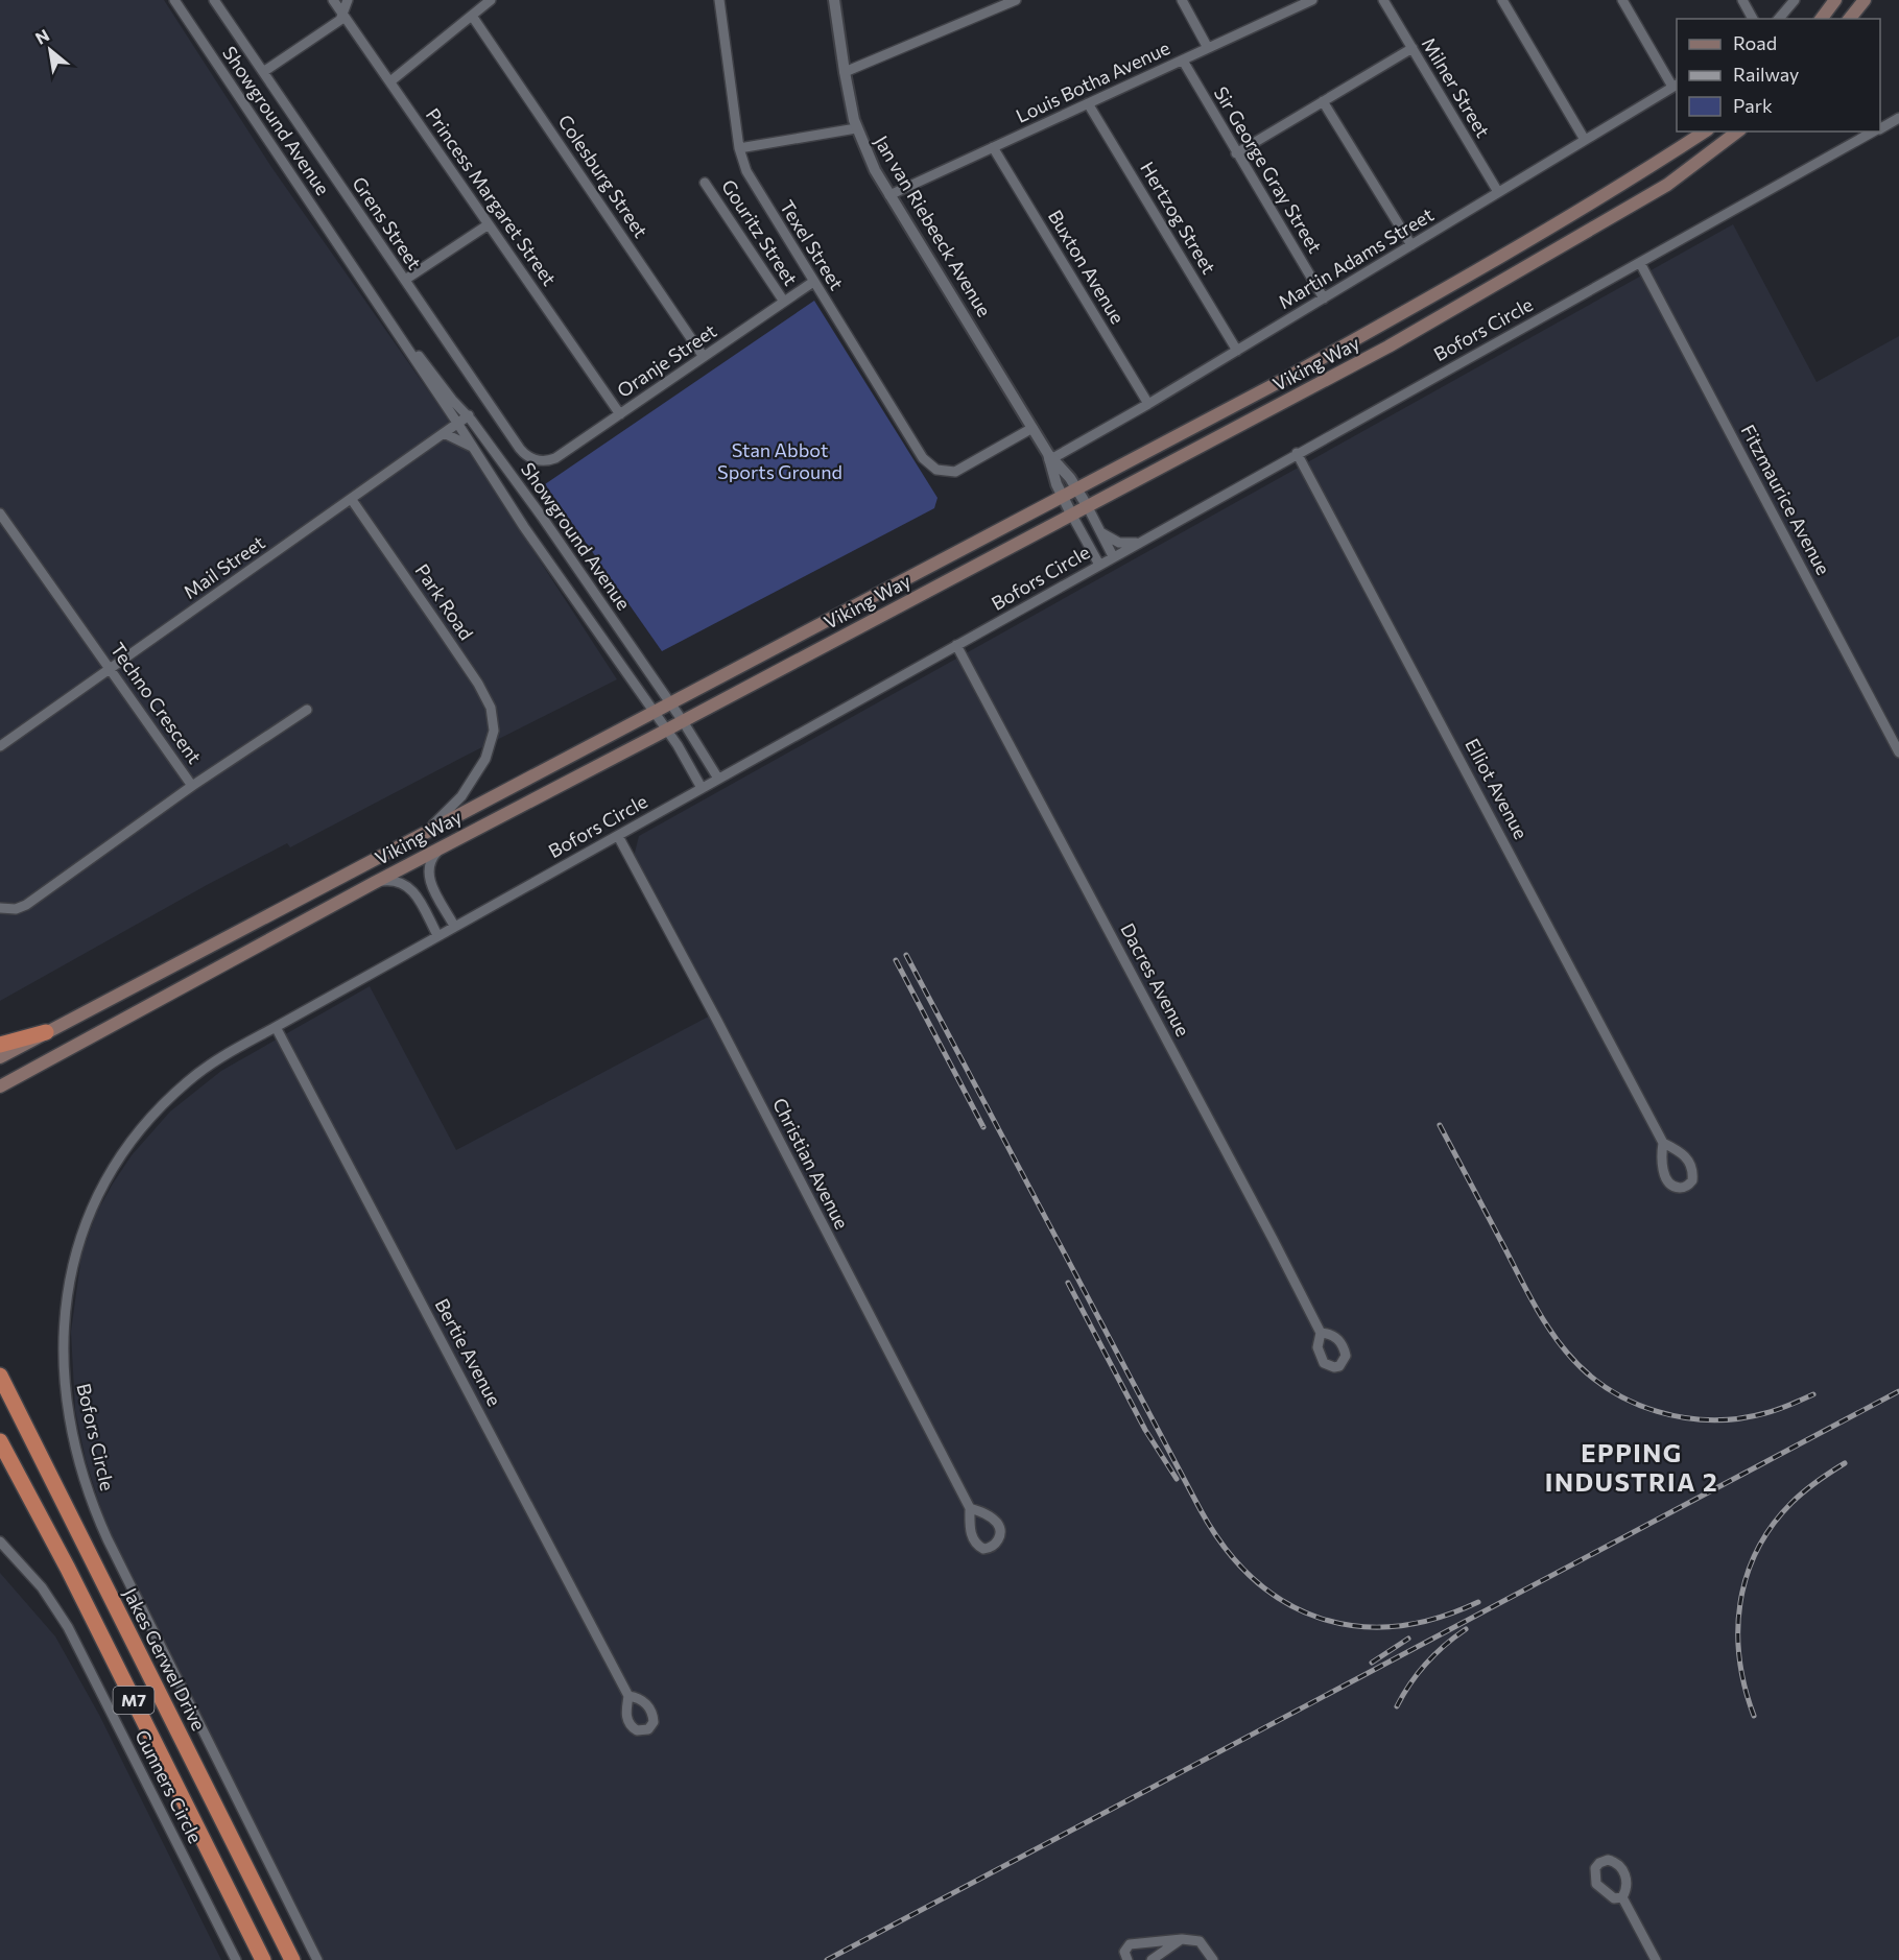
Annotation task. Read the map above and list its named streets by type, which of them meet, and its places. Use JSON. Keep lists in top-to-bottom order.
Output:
{
  "streets": {
    "highway": ["Jakes Gerwel Drive", "M7"],
    "main road": ["Viking Way"],
    "street": [
      "Louis Botha Avenue",
      "Milner Street",
      "Showground Avenue",
      "Sir George Gray Street",
      "Colesburg Street",
      "Princess Margaret Street",
      "Hertzog Street",
      "Grens Street",
      "Jan van Riebeeck Avenue",
      "Gouritz Street",
      "Texel Street",
      "Martin Adams Street",
      "Buxton Avenue",
      "Bofors Circle",
      "Oranje Street",
      "Fitzmaurice Avenue",
      "Mail Street",
      "Park Road",
      "Techno Crescent",
      "Elliot Avenue",
      "Dacres Avenue",
      "Christian Avenue",
      "Bertie Avenue",
      "Gunners Circle"
    ]
  },
  "crossings": [
    ["Louis Botha Avenue", "Sir George Gray Street"],
    ["Louis Botha Avenue", "Hertzog Street"],
    ["Louis Botha Avenue", "Jan van Riebeeck Avenue"],
    ["Louis Botha Avenue", "Buxton Avenue"],
    ["Milner Street", "Martin Adams Street"],
    ["Showground Avenue", "Bofors Circle"],
    ["Showground Avenue", "Viking Way"],
    ["Showground Avenue", "Mail Street"],
    ["Sir George Gray Street", "Martin Adams Street"],
    ["Colesburg Street", "Oranje Street"],
    ["Princess Margaret Street", "Oranje Street"],
    ["Hertzog Street", "Martin Adams Street"],
    ["Grens Street", "Oranje Street"],
    ["Jan van Riebeeck Avenue", "Texel Street"],
    ["Jan van Riebeeck Avenue", "Martin Adams Street"],
    ["Jan van Riebeeck Avenue", "Bofors Circle"],
    ["Jan van Riebeeck Avenue", "Viking Way"],
    ["Gouritz Street", "Oranje Street"],
    ["Texel Street", "Oranje Street"],
    ["Martin Adams Street", "Buxton Avenue"],
    ["Bofors Circle", "Fitzmaurice Avenue"],
    ["Bofors Circle", "Elliot Avenue"],
    ["Bofors Circle", "Dacres Avenue"],
    ["Bofors Circle", "Christian Avenue"],
    ["Bofors Circle", "Bertie Avenue"],
    ["Viking Way", "Park Road"],
    ["Mail Street", "Park Road"],
    ["Mail Street", "Techno Crescent"]
  ],
  "districts": ["EPPING INDUSTRIA 2"],
  "parks": ["Stan Abbot Sports Ground"],
  "legend": ["Road", "Railway", "Park"],
  "north": "top left"
}
